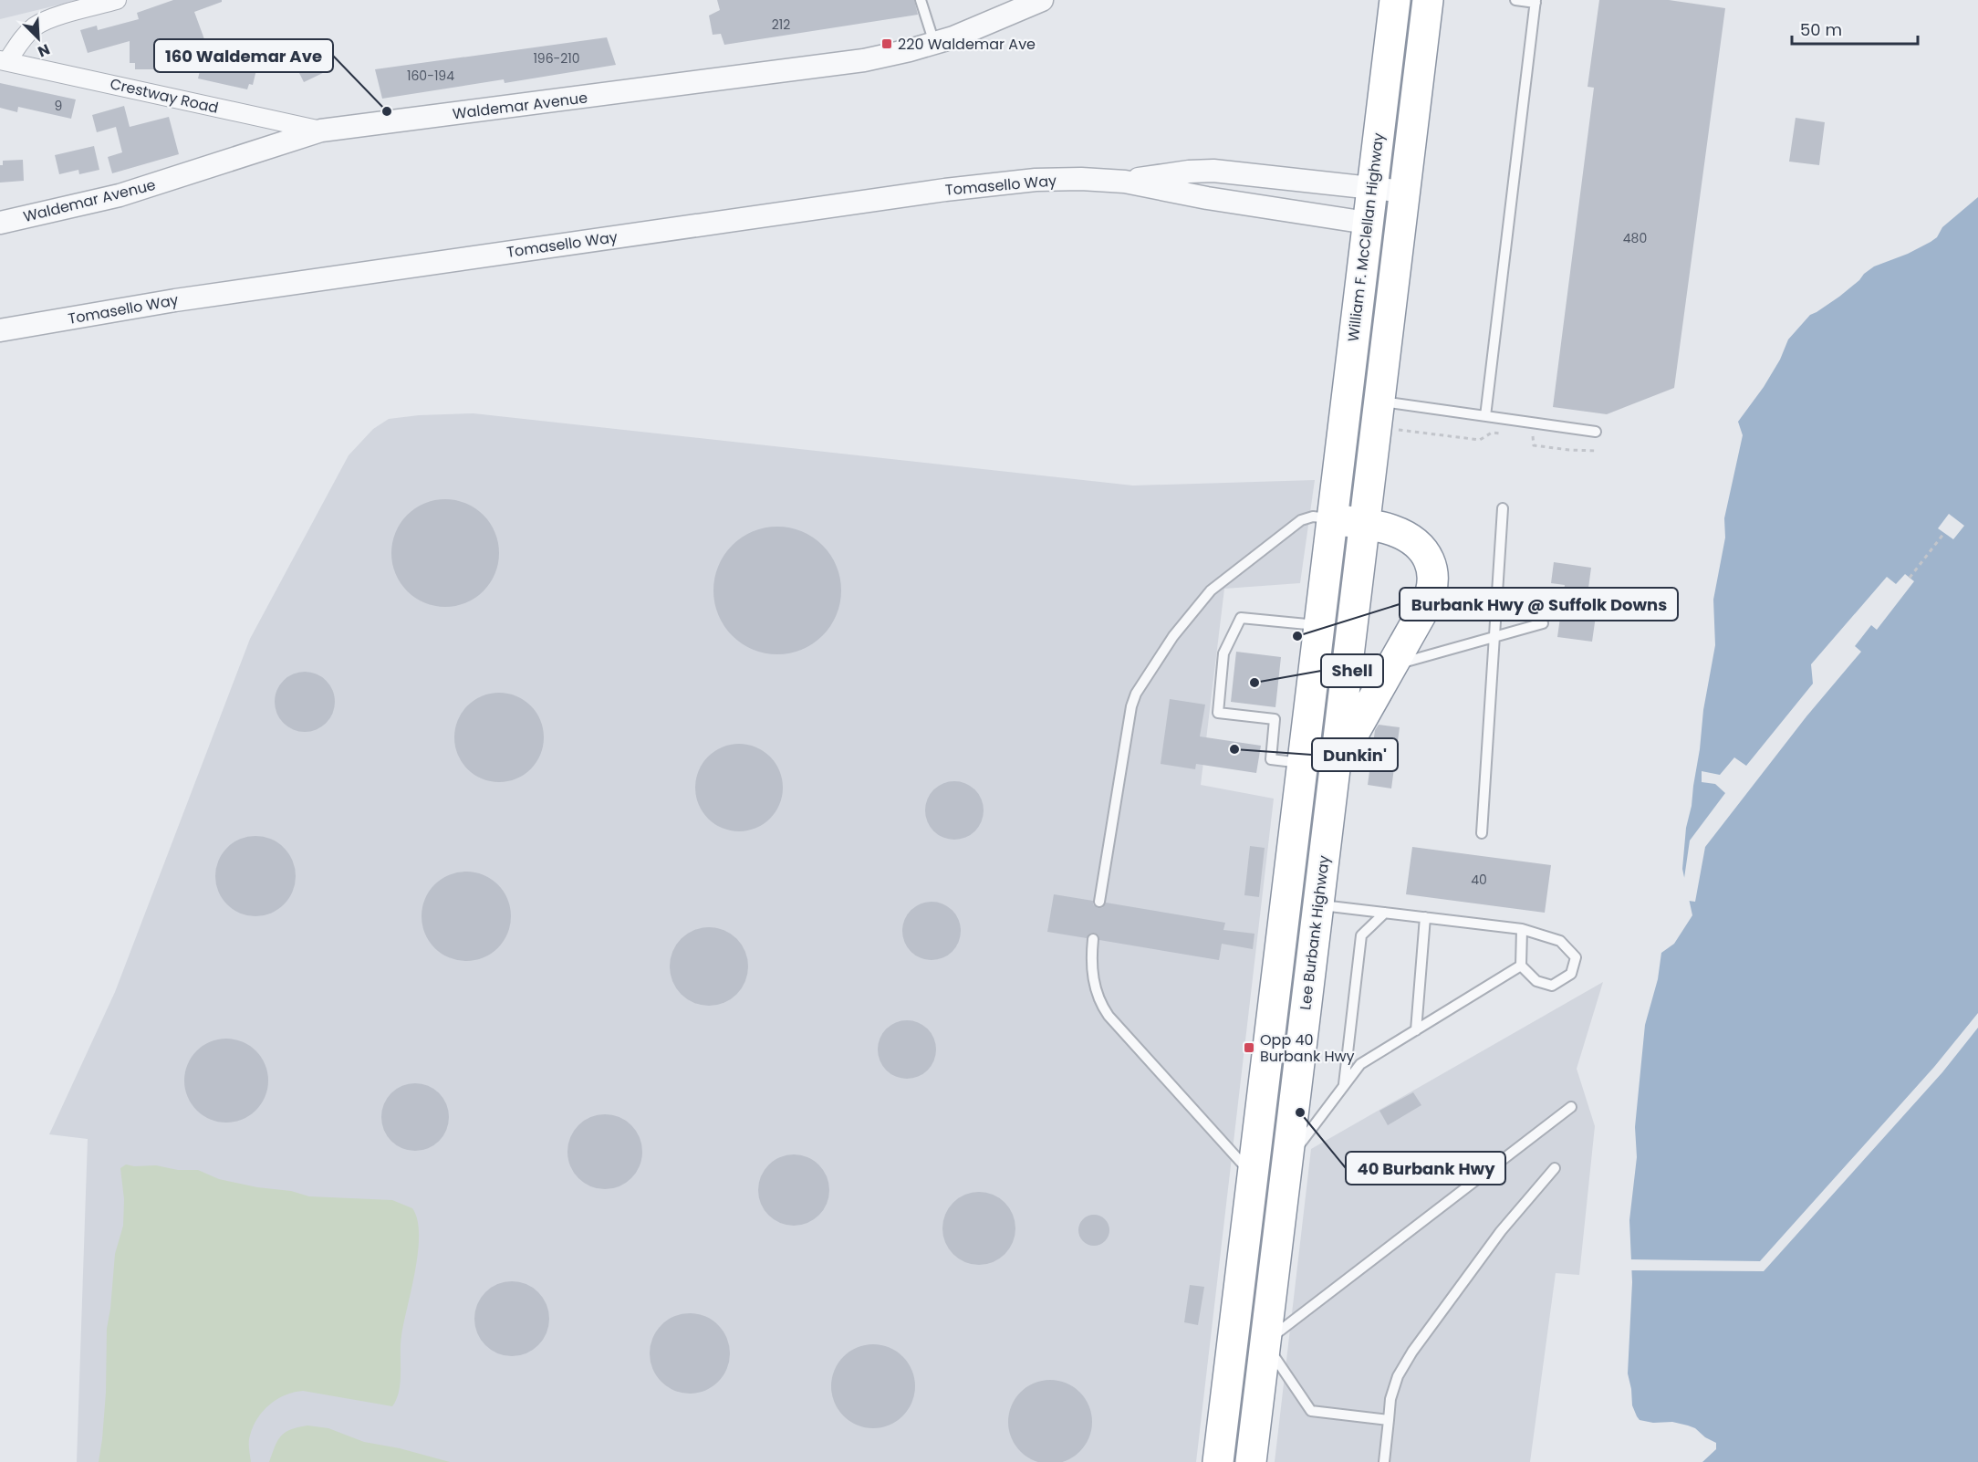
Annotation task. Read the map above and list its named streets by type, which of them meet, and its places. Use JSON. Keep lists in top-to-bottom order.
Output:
{
  "streets": {
    "highway": ["William F. McClellan Highway", "Lee Burbank Highway"],
    "street": ["Crestway Road", "Waldemar Avenue", "Tomasello Way"]
  },
  "crossings": [
    ["Crestway Road", "Waldemar Avenue"],
    ["Tomasello Way", "William F. McClellan Highway"]
  ],
  "places": {
    "transit": ["220 Waldemar Ave", "Opp 40 Burbank Hwy"],
    "other": [
      "160 Waldemar Ave",
      "Burbank Hwy @ Suffolk Downs",
      "Shell",
      "Dunkin'",
      "40 Burbank Hwy"
    ]
  },
  "house_numbers": [
    "212",
    "196-210",
    "160-194",
    "9",
    "480",
    "40"
  ],
  "scale_bar": "50 m",
  "north": "bottom right"
}
